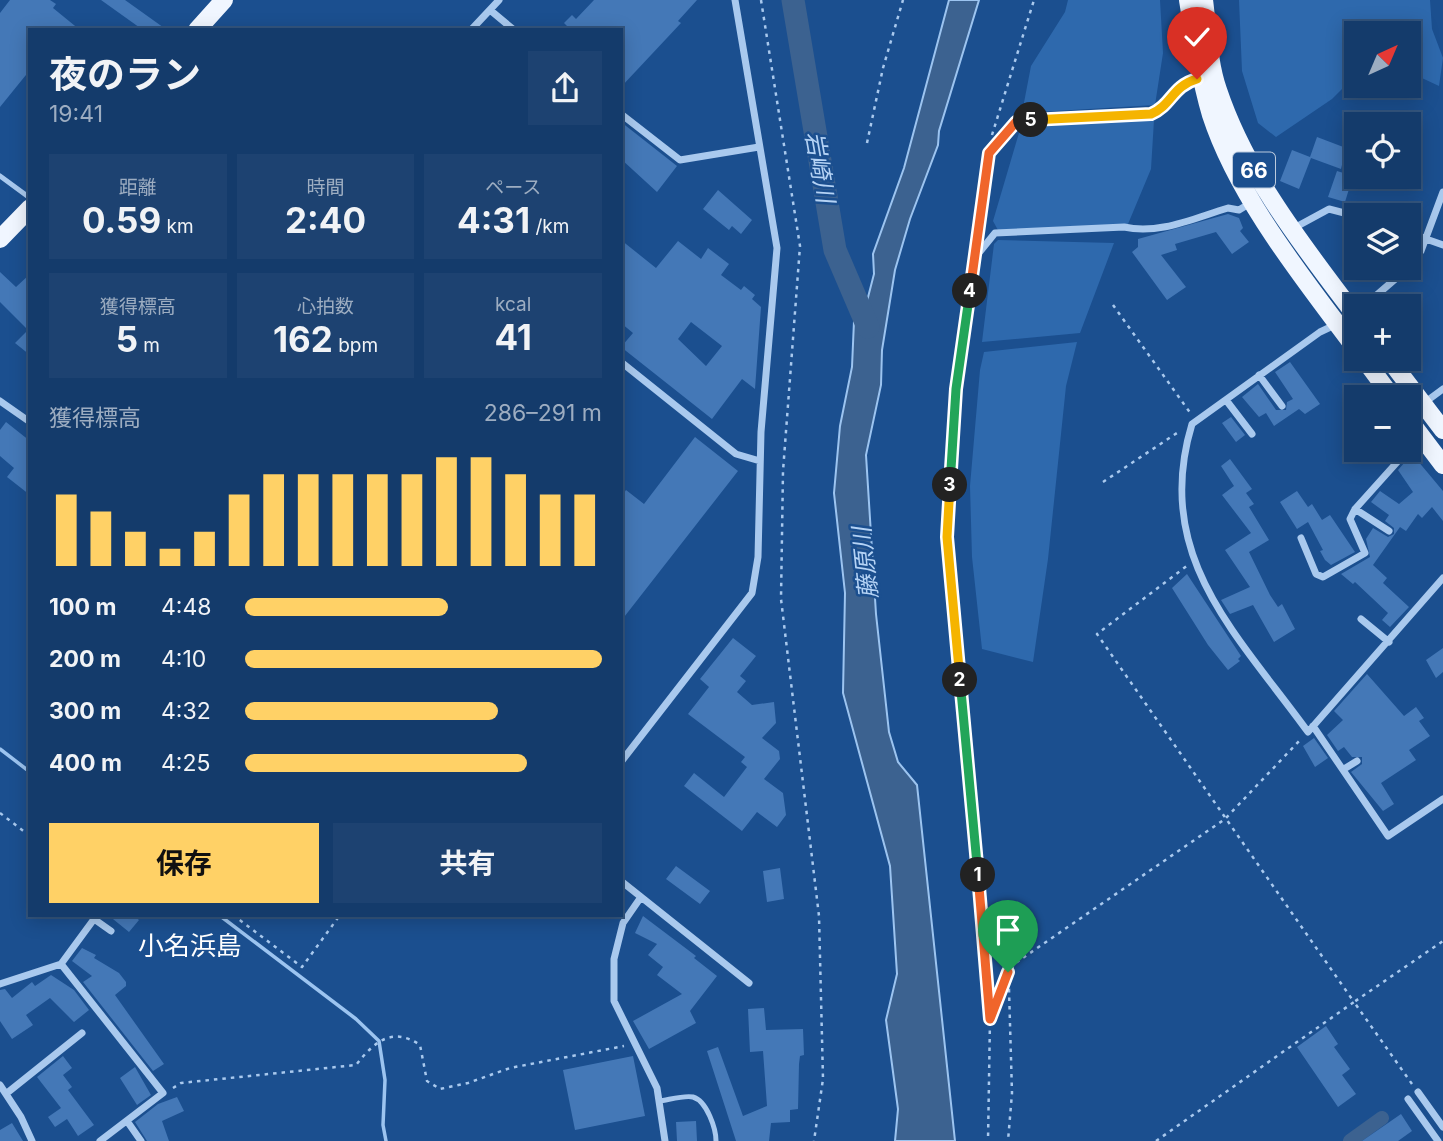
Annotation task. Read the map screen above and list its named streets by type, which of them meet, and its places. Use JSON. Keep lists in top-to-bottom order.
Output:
{
  "streets": {
    "main road": ["66"]
  },
  "districts": ["小名浜島"],
  "water": ["岩崎川", "藤原川"],
  "north": "top right",
  "page": {
    "map_buttons": ["+", "−"],
    "heading": ["夜のラン", "19:41"],
    "pins": [
      "5",
      "4",
      "3",
      "2",
      "1"
    ],
    "stats": [
      ["距離", "0.59 km"],
      ["時間", "2:40"],
      ["ペース", "4:31 /km"],
      ["獲得標高", "5 m"],
      ["心拍数", "162 bpm"],
      ["kcal", "41"]
    ],
    "chart": ["獲得標高", "286–291 m"],
    "list": [
      {
        "name": "100 m",
        "note": "4:48"
      },
      {
        "name": "200 m",
        "note": "4:10"
      },
      {
        "name": "300 m",
        "note": "4:32"
      },
      {
        "name": "400 m",
        "note": "4:25"
      }
    ],
    "buttons": ["保存", "共有"]
  }
}
